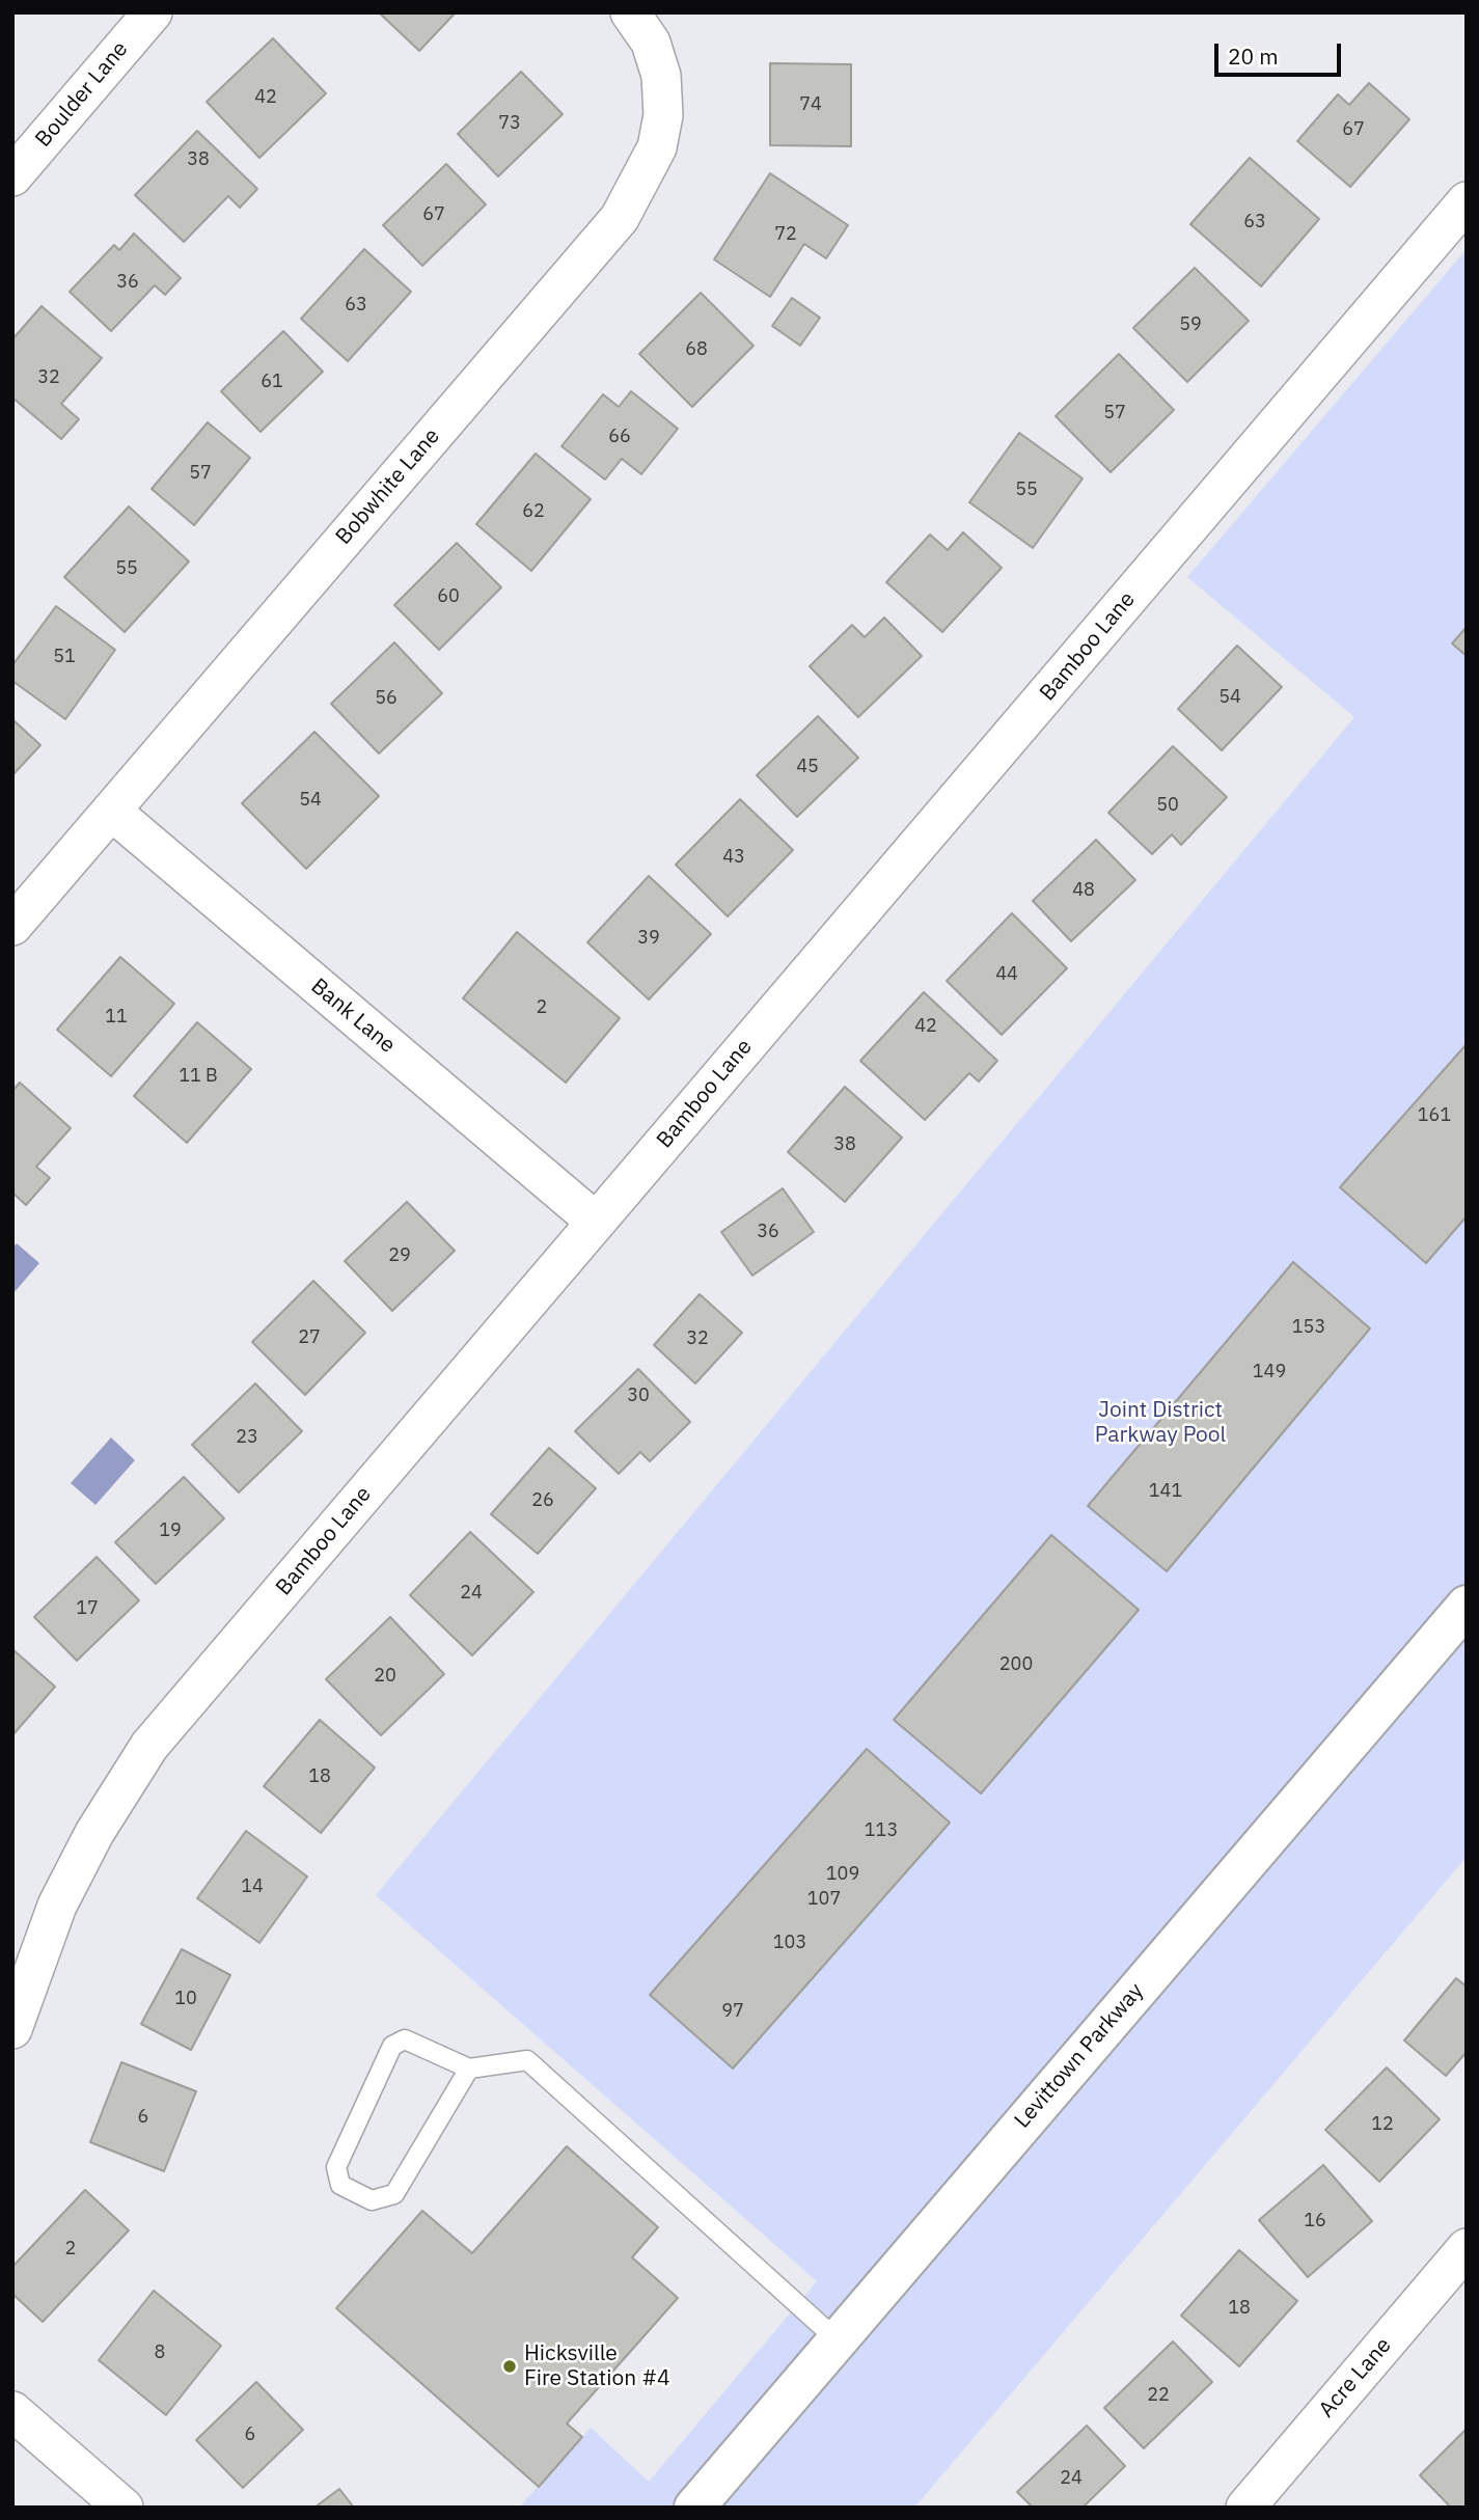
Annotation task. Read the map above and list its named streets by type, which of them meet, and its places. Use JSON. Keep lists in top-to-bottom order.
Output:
{
  "streets": {
    "street": [
      "Boulder Lane",
      "Bobwhite Lane",
      "Bamboo Lane",
      "Bank Lane",
      "Levittown Parkway",
      "Acre Lane"
    ]
  },
  "crossings": [
    ["Bobwhite Lane", "Bank Lane"],
    ["Bamboo Lane", "Bank Lane"]
  ],
  "parks": ["Joint District Parkway Pool"],
  "places": ["Hicksville Fire Station #4"],
  "house_numbers": [
    "42",
    "74",
    "73",
    "67",
    "38",
    "67",
    "63",
    "72",
    "36",
    "63",
    "59",
    "68",
    "32",
    "61",
    "57",
    "66",
    "57",
    "55",
    "62",
    "55",
    "60",
    "51",
    "54",
    "56",
    "45",
    "54",
    "50",
    "43",
    "48",
    "39",
    "44",
    "2",
    "11",
    "42",
    "11 B",
    "161",
    "38",
    "36",
    "29",
    "153",
    "27",
    "32",
    "149",
    "30",
    "23",
    "141",
    "26",
    "19",
    "24",
    "17",
    "200",
    "20",
    "18",
    "113",
    "109",
    "14",
    "107",
    "103",
    "10",
    "97",
    "6",
    "12",
    "16",
    "2",
    "18",
    "8",
    "22",
    "6",
    "24"
  ],
  "scale_bar": "20 m"
}
